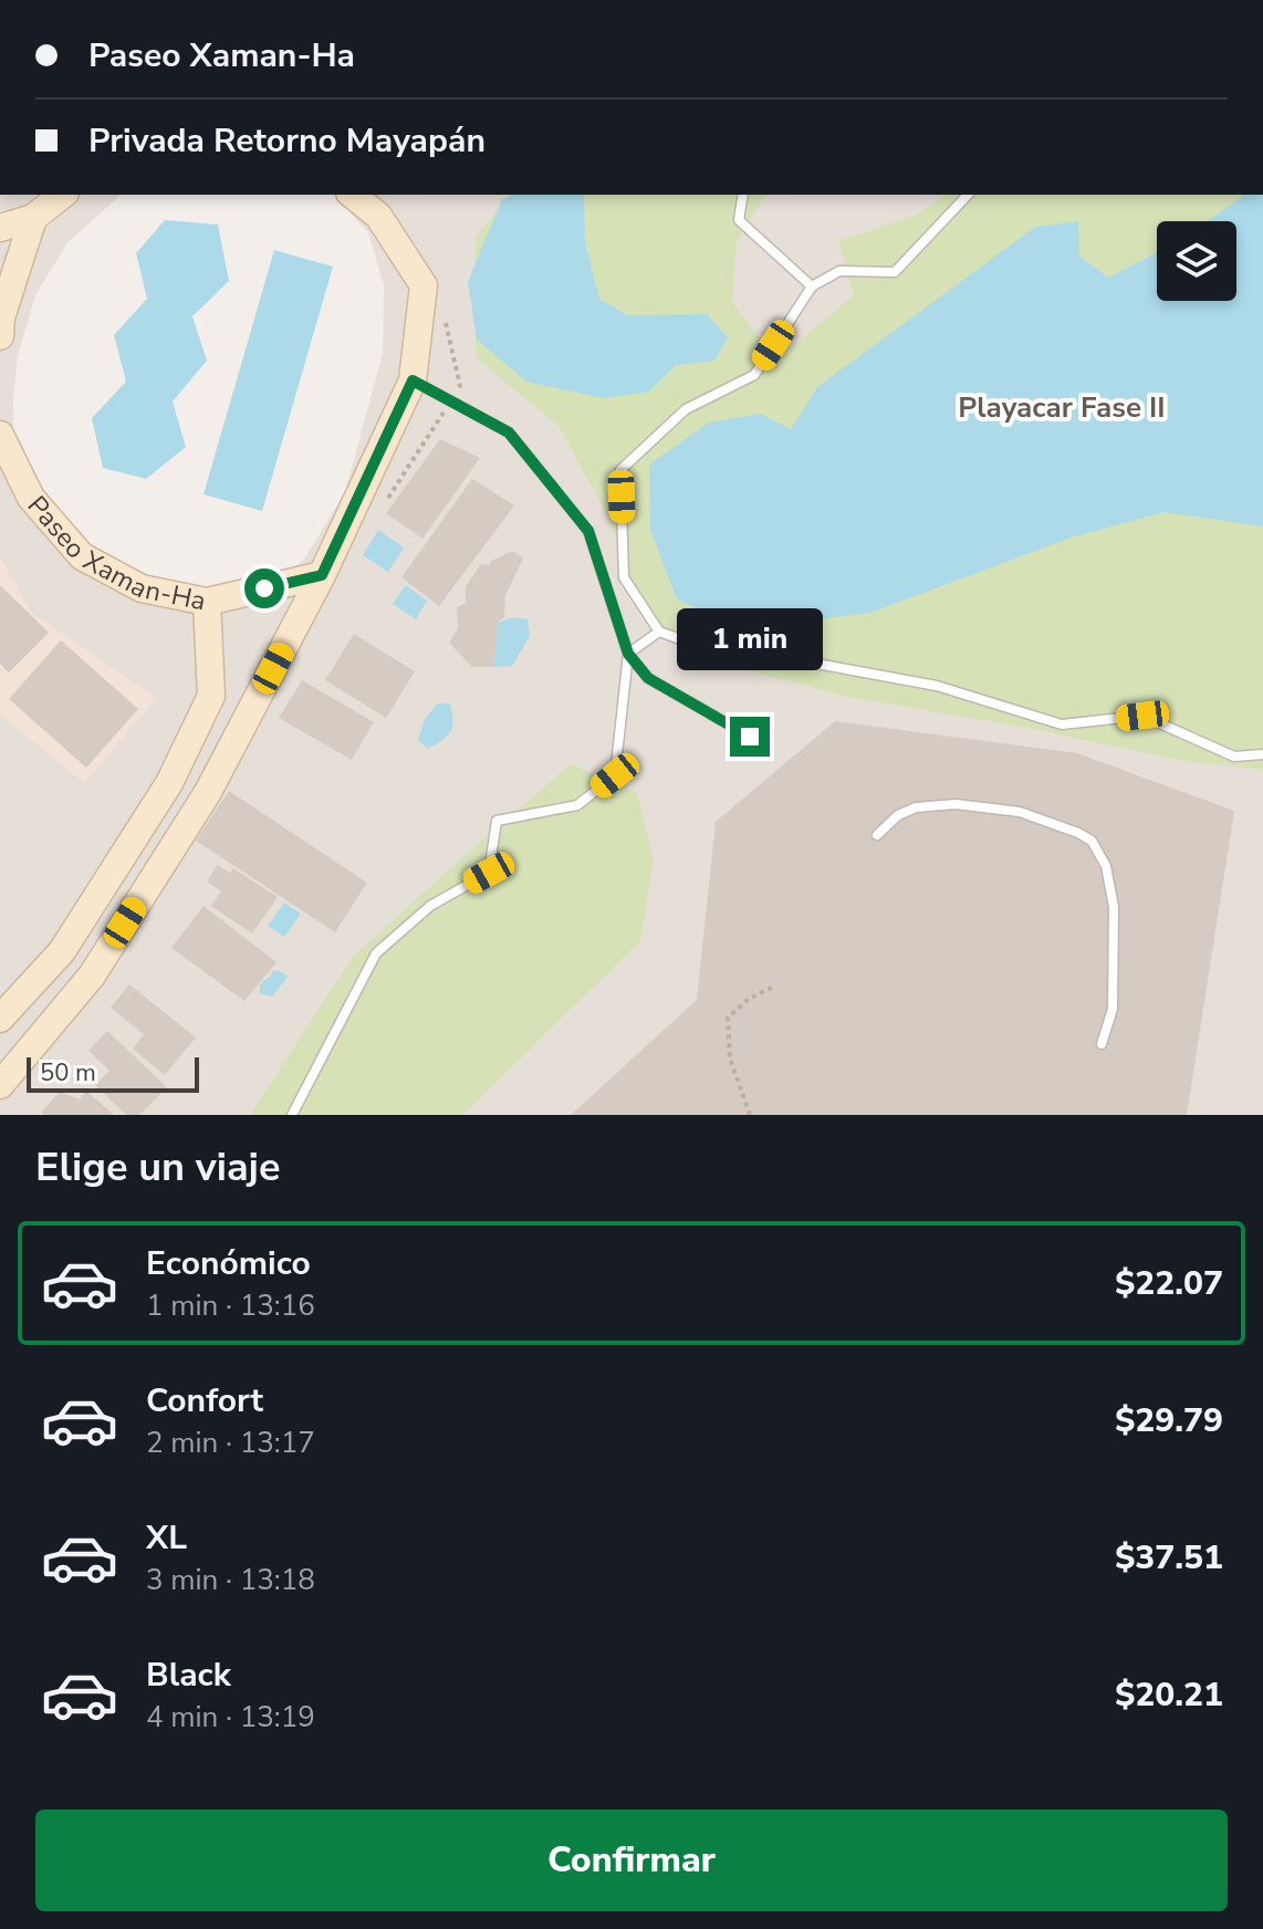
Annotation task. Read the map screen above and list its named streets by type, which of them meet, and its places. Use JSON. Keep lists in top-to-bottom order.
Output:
{
  "streets": {
    "main road": ["Paseo Xaman-Ha"]
  },
  "districts": ["Playacar Fase II"],
  "scale_bar": "50 m",
  "page": {
    "banner": ["Paseo Xaman-Ha", "Privada Retorno Mayapán"],
    "bubble": "1 min",
    "scale": "50 m",
    "heading": "Elige un viaje",
    "list": [
      {
        "name": "Económico",
        "note": "1 min · 13:16",
        "value": "$22.07"
      },
      {
        "name": "Confort",
        "note": "2 min · 13:17",
        "value": "$29.79"
      },
      {
        "name": "XL",
        "note": "3 min · 13:18",
        "value": "$37.51"
      },
      {
        "name": "Black",
        "note": "4 min · 13:19",
        "value": "$20.21"
      }
    ],
    "buttons": "Confirmar"
  }
}
